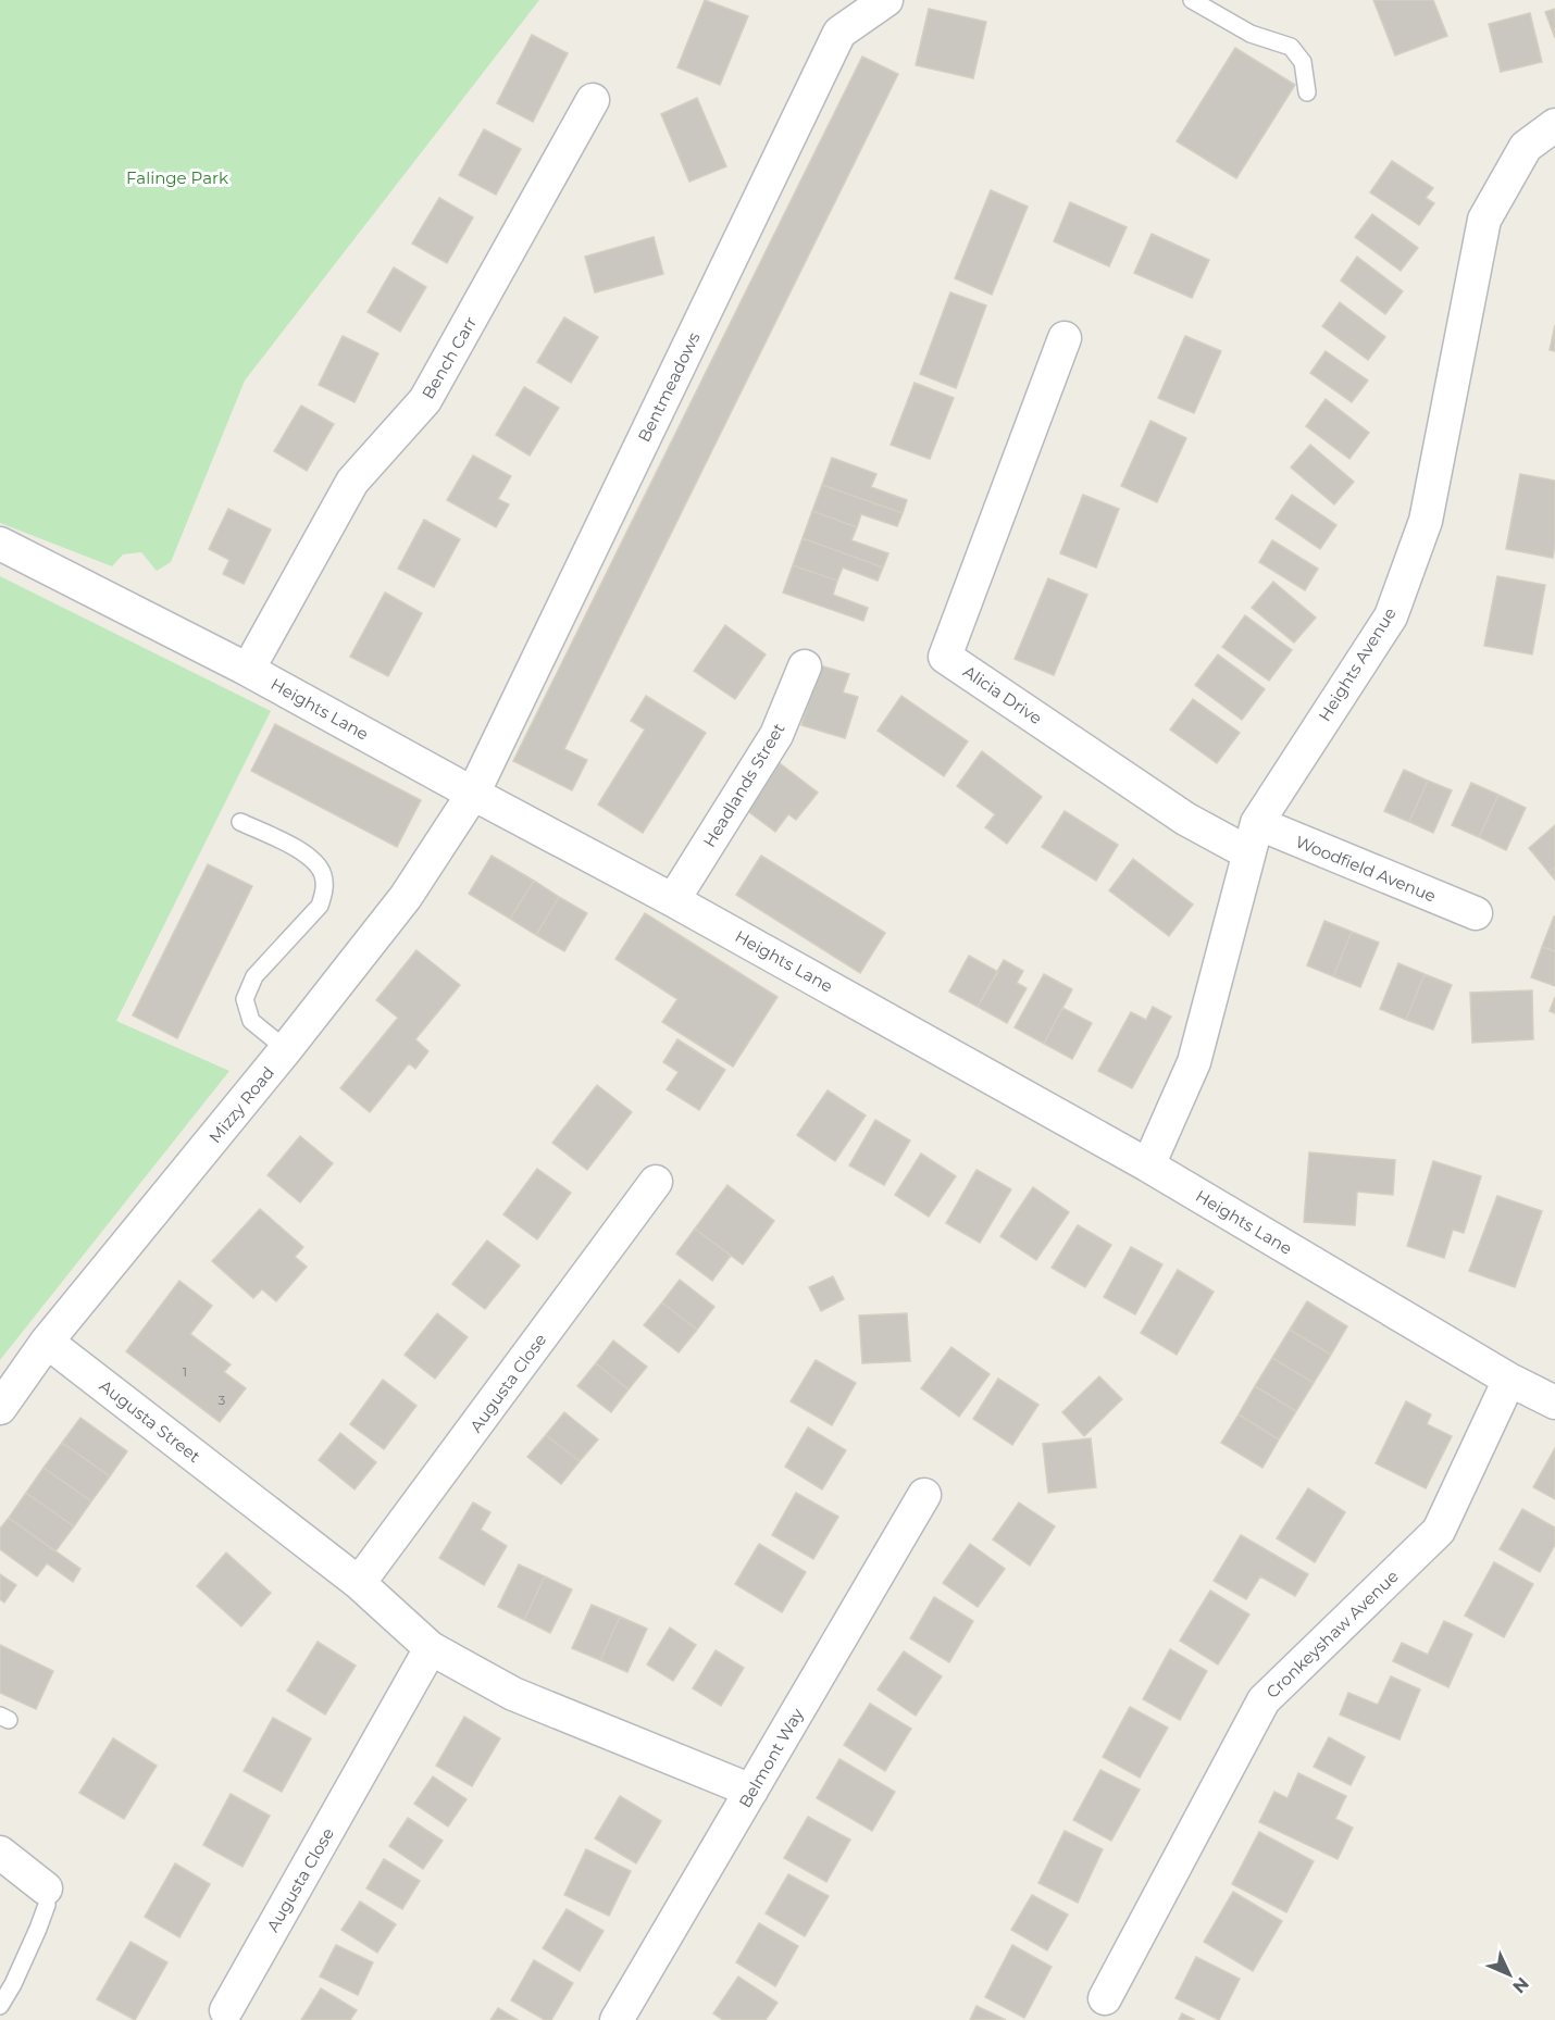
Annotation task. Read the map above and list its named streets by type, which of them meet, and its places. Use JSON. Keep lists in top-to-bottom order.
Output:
{
  "streets": {
    "street": [
      "Bench Carr",
      "Bentmeadows",
      "Heights Avenue",
      "Alicia Drive",
      "Heights Lane",
      "Headlands Street",
      "Woodfield Avenue",
      "Mizzy Road",
      "Augusta Close",
      "Augusta Street",
      "Cronkeyshaw Avenue",
      "Belmont Way"
    ]
  },
  "crossings": [
    ["Bench Carr", "Heights Lane"],
    ["Bentmeadows", "Heights Lane"],
    ["Bentmeadows", "Mizzy Road"],
    ["Heights Avenue", "Alicia Drive"],
    ["Heights Avenue", "Heights Lane"],
    ["Heights Avenue", "Woodfield Avenue"],
    ["Alicia Drive", "Woodfield Avenue"],
    ["Heights Lane", "Headlands Street"],
    ["Heights Lane", "Mizzy Road"],
    ["Heights Lane", "Cronkeyshaw Avenue"],
    ["Mizzy Road", "Augusta Street"],
    ["Augusta Close", "Augusta Street"]
  ],
  "parks": ["Falinge Park"],
  "house_numbers": ["1", "3"],
  "north": "bottom right"
}
